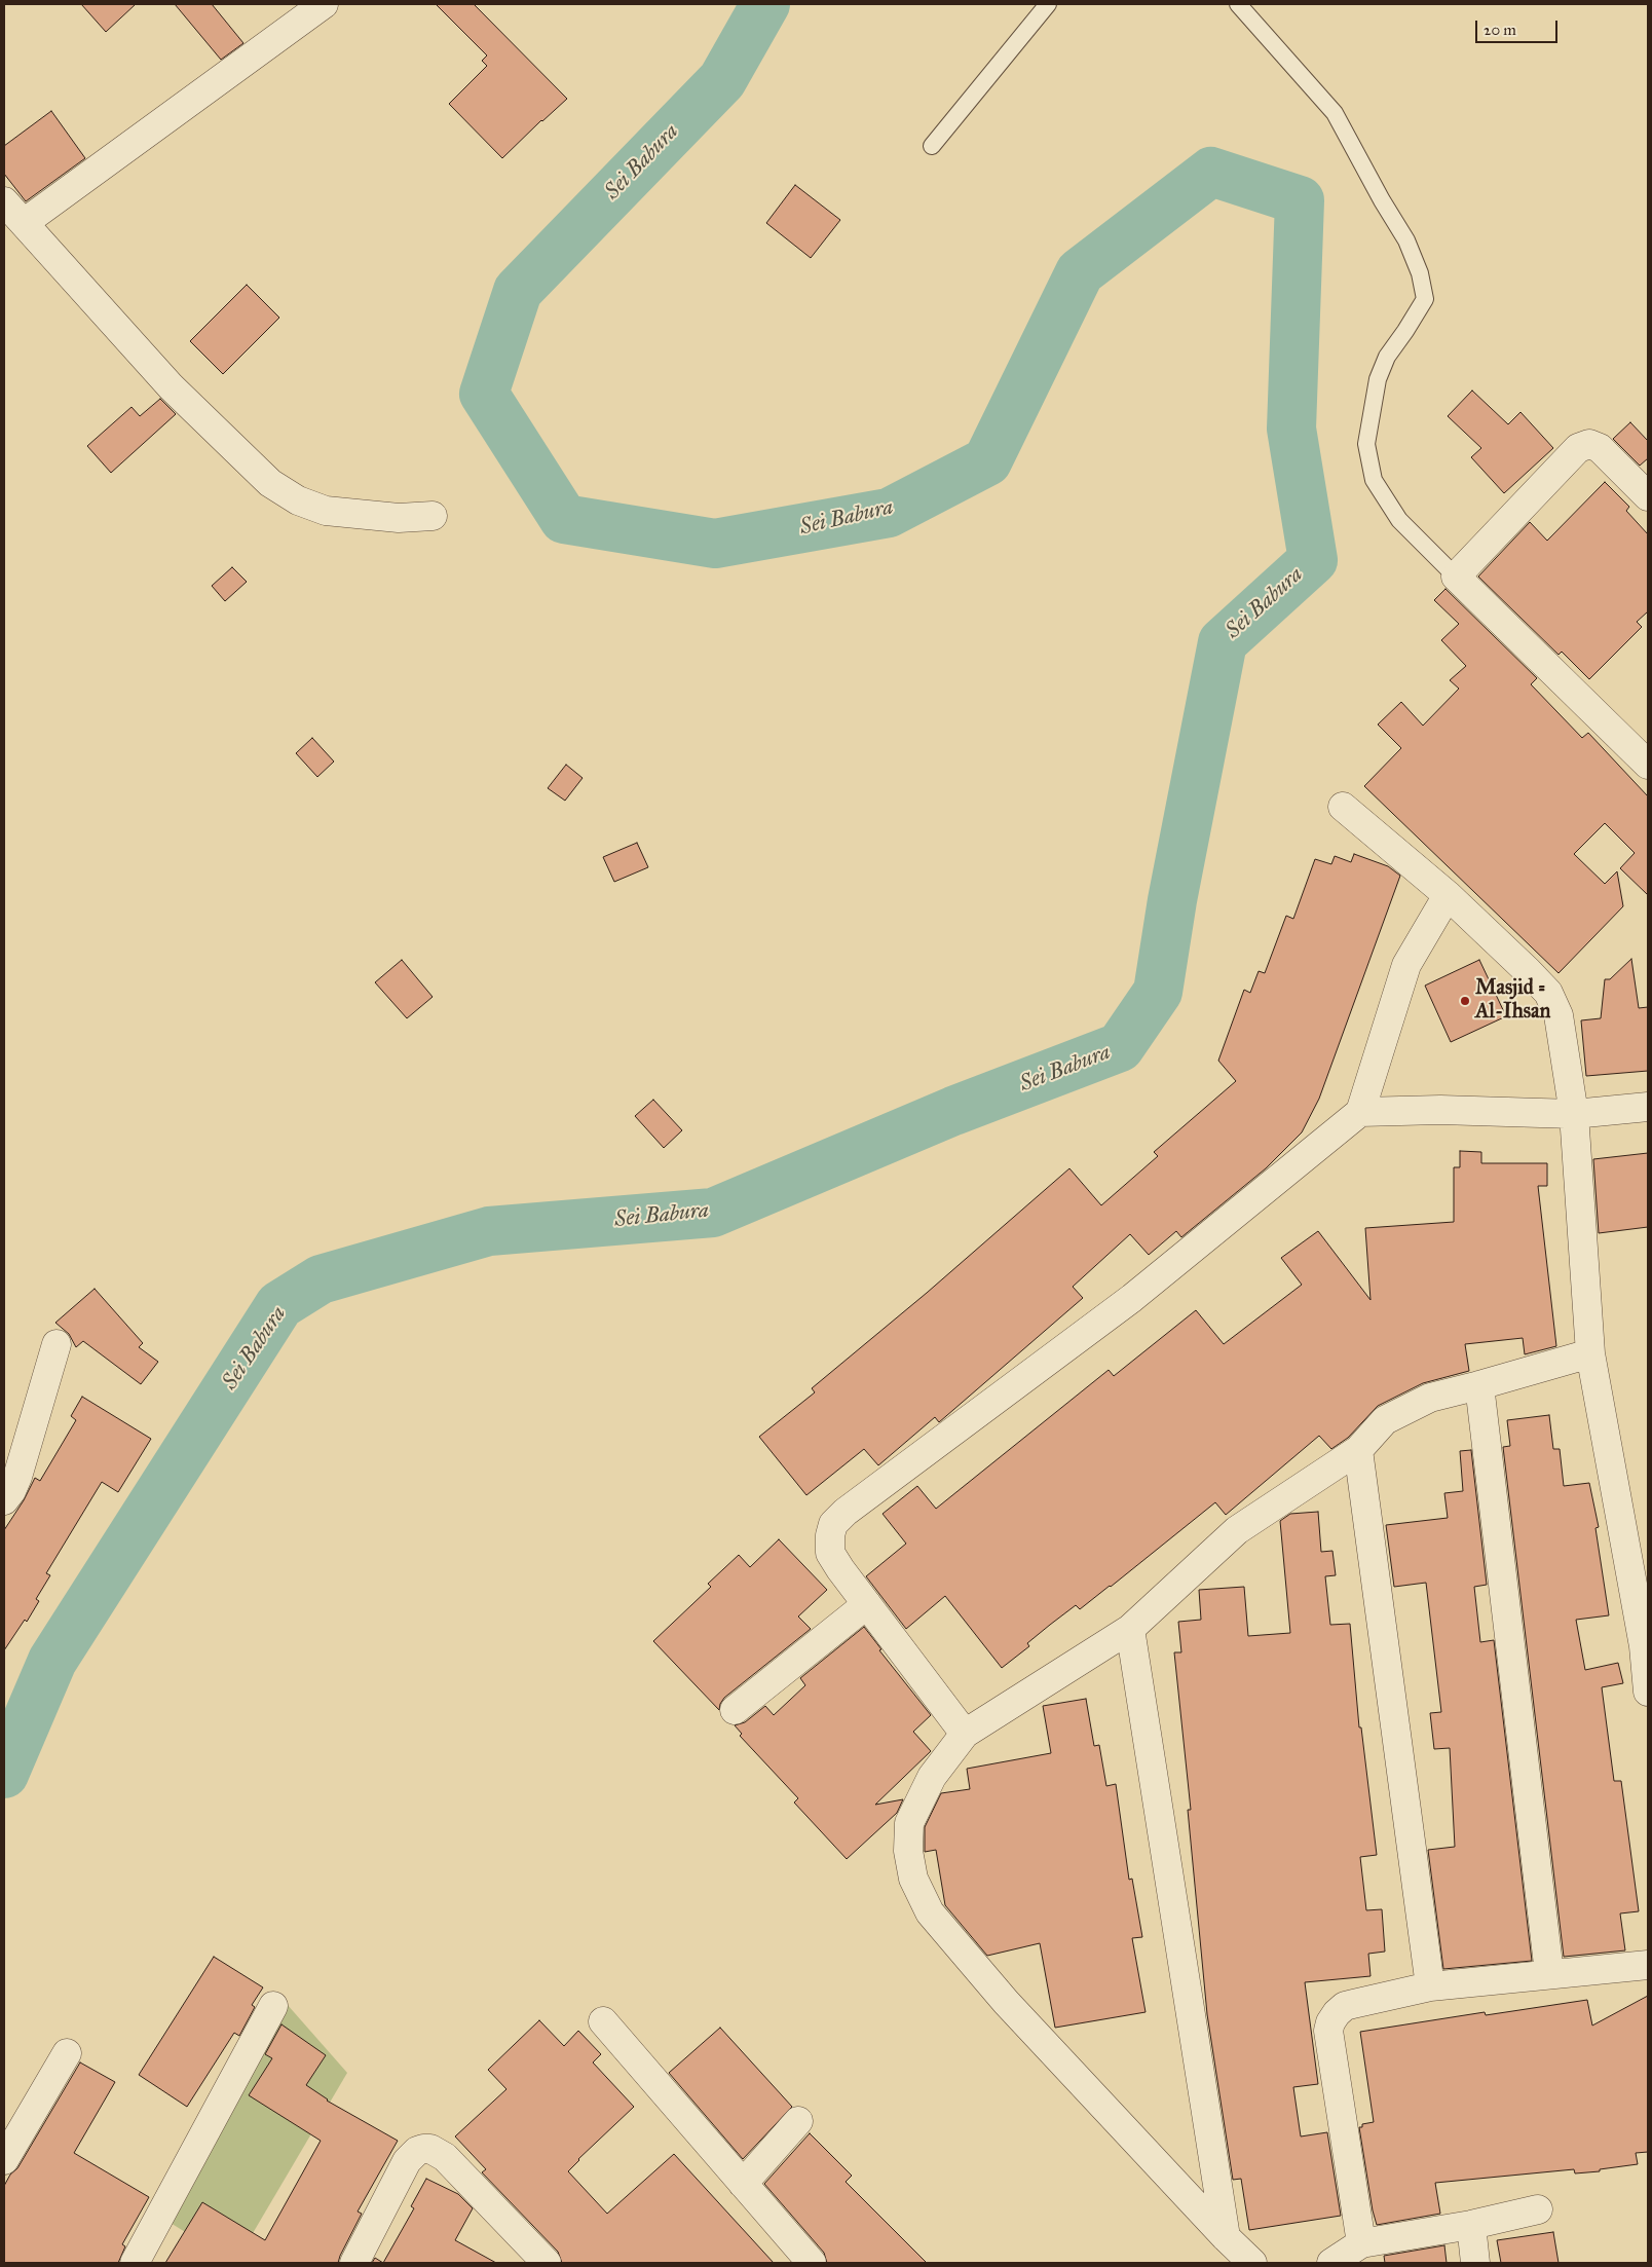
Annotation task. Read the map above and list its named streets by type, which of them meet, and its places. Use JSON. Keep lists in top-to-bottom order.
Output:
{
  "water": ["Sei Babura"],
  "places": ["Masjid = Al-Ihsan"],
  "scale_bar": "20 m"
}
